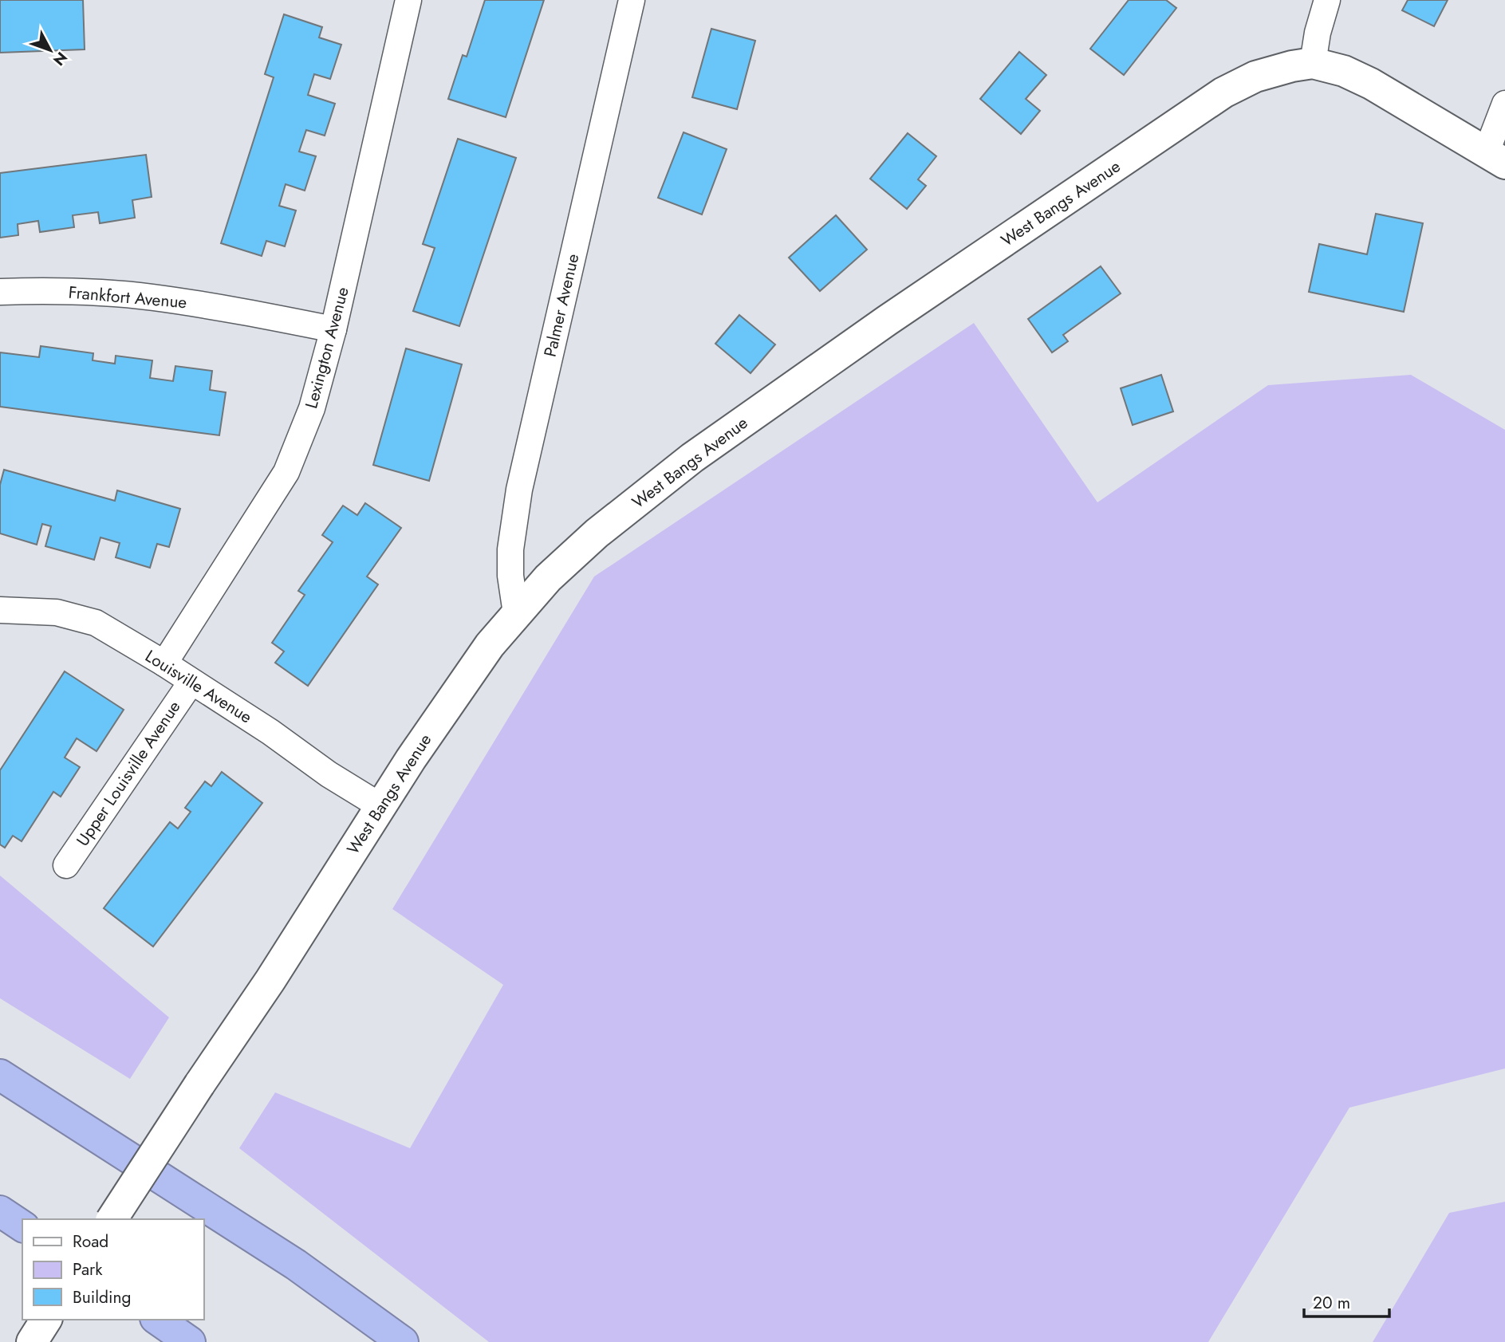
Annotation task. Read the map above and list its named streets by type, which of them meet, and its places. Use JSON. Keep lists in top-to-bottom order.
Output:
{
  "streets": {
    "street": [
      "West Bangs Avenue",
      "Frankfort Avenue",
      "Palmer Avenue",
      "Lexington Avenue",
      "Louisville Avenue",
      "Upper Louisville Avenue"
    ]
  },
  "crossings": [
    ["West Bangs Avenue", "Palmer Avenue"],
    ["West Bangs Avenue", "Louisville Avenue"],
    ["Frankfort Avenue", "Lexington Avenue"],
    ["Lexington Avenue", "Louisville Avenue"],
    ["Louisville Avenue", "Upper Louisville Avenue"]
  ],
  "legend": ["Road", "Park", "Building"],
  "scale_bar": "20 m",
  "north": "bottom right"
}
